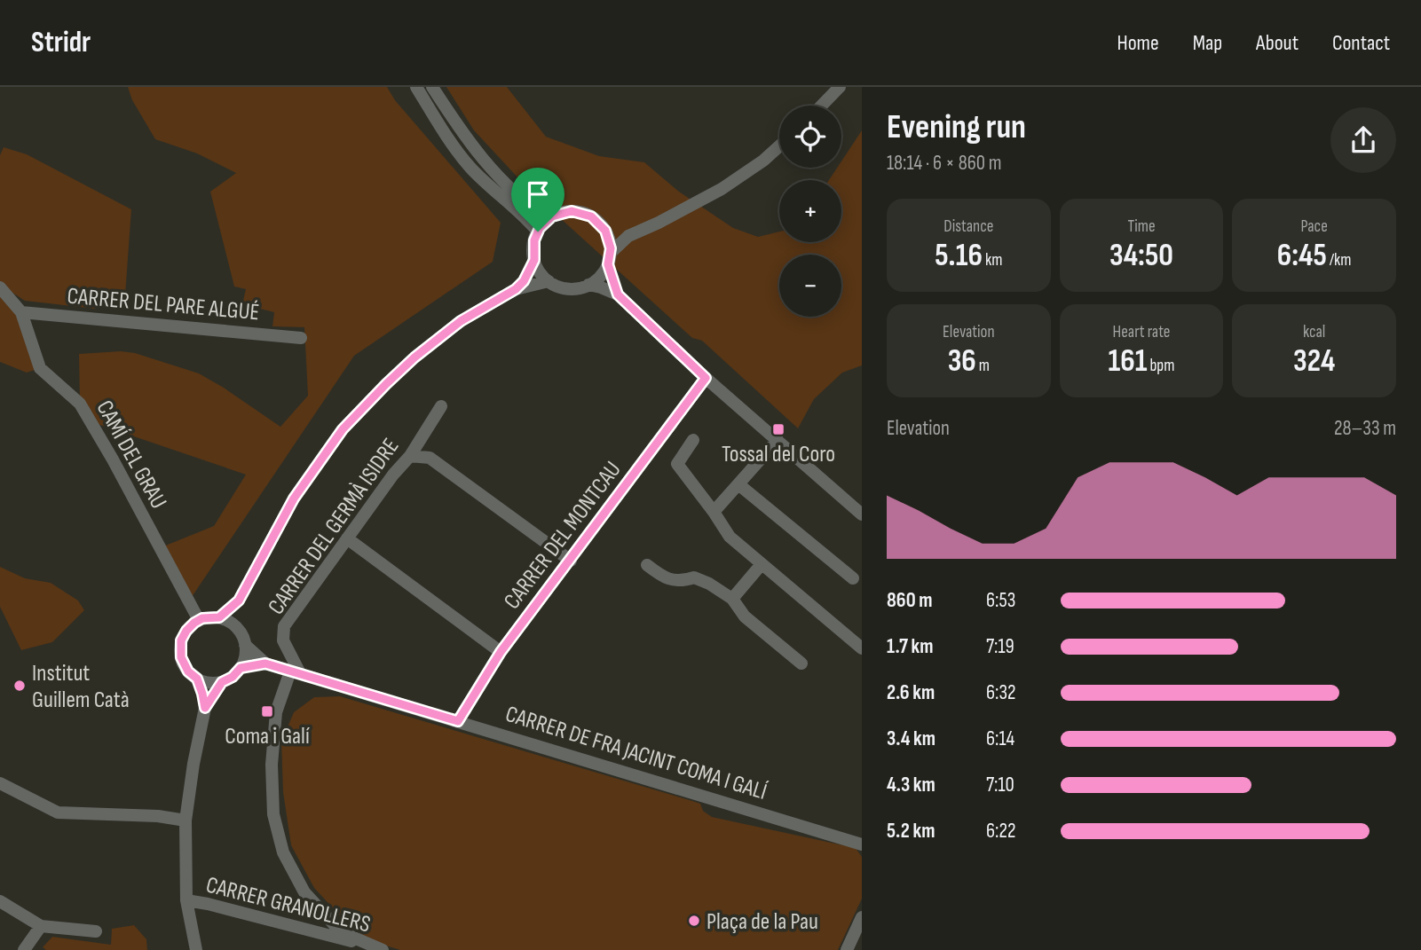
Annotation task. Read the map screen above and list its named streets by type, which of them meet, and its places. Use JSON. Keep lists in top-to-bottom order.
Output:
{
  "streets": {
    "street": [
      "CARRER DEL PARE ALGUÉ",
      "CAMÍ DEL GRAU",
      "CARRER DEL GERMÀ ISIDRE",
      "CARRER DEL MONTCAU",
      "CARRER DE FRA JACINT COMA I GALÍ",
      "CARRER GRANOLLERS"
    ]
  },
  "crossings": [
    ["CARRER DEL PARE ALGUÉ", "CAMÍ DEL GRAU"],
    ["CARRER DEL GERMÀ ISIDRE", "CARRER DE FRA JACINT COMA I GALÍ"],
    ["CARRER DEL MONTCAU", "CARRER DE FRA JACINT COMA I GALÍ"]
  ],
  "places": {
    "transit": ["Tossal del Coro", "Coma i Galí"],
    "other": ["Institut Guillem Catà", "Plaça de la Pau"]
  },
  "page": {
    "header": "Stridr",
    "nav": [
      "Home",
      "Map",
      "About",
      "Contact"
    ],
    "heading": ["Evening run", "18:14 · 6 × 860 m"],
    "map_buttons": ["+", "−"],
    "stats": [
      ["Distance", "5.16 km"],
      ["Time", "34:50"],
      ["Pace", "6:45 /km"],
      ["Elevation", "36 m"],
      ["Heart rate", "161 bpm"],
      ["kcal", "324"]
    ],
    "chart": ["Elevation", "28–33 m"],
    "list": [
      {
        "name": "860 m",
        "note": "6:53"
      },
      {
        "name": "1.7 km",
        "note": "7:19"
      },
      {
        "name": "2.6 km",
        "note": "6:32"
      },
      {
        "name": "3.4 km",
        "note": "6:14"
      },
      {
        "name": "4.3 km",
        "note": "7:10"
      },
      {
        "name": "5.2 km",
        "note": "6:22"
      }
    ]
  }
}
